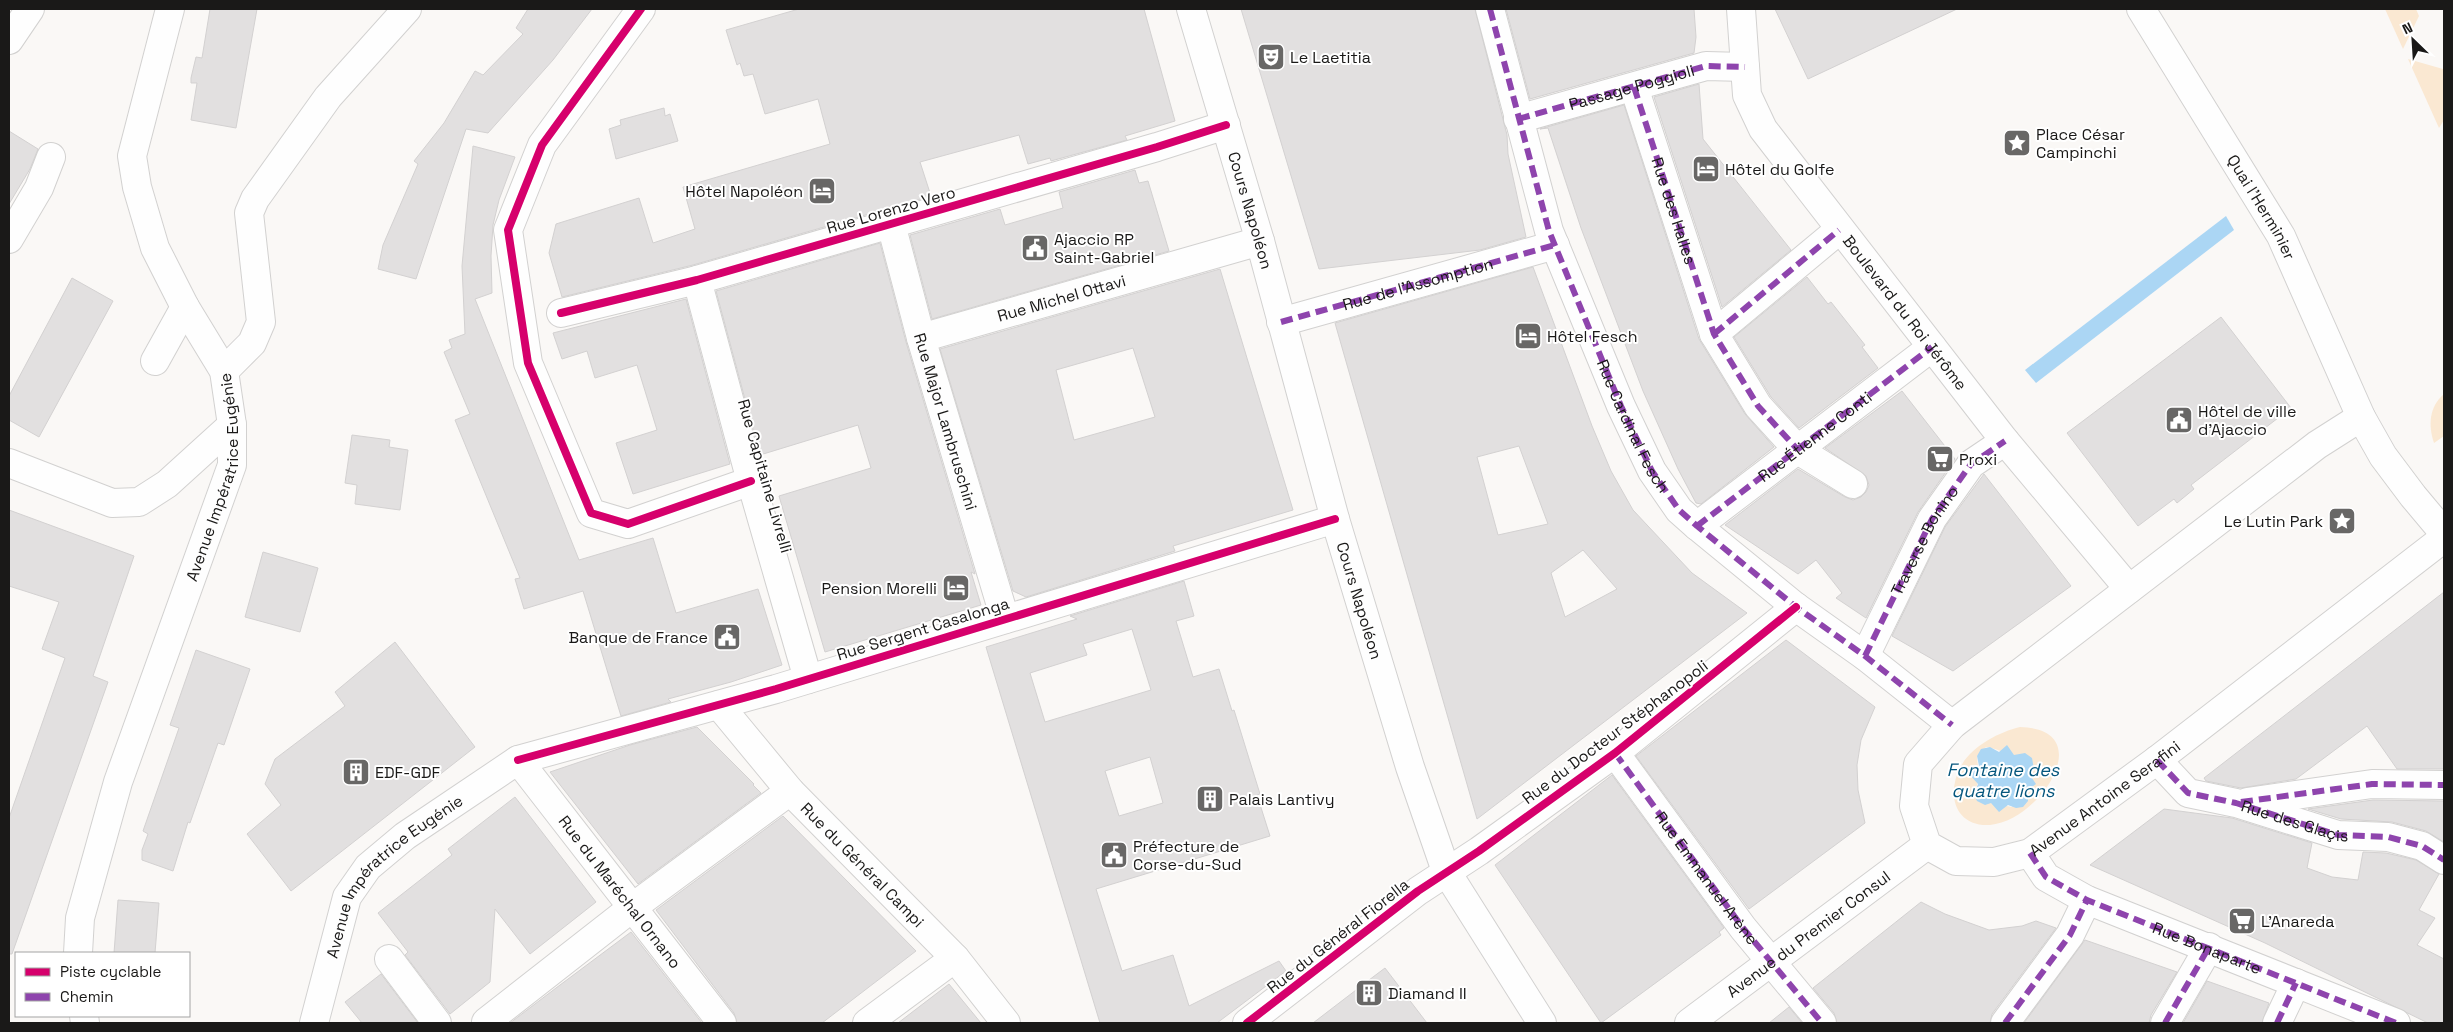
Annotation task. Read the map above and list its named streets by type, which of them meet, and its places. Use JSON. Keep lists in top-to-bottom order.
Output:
{
  "streets": {
    "street": [
      "Passage Poggioli",
      "Quai l'Herminier",
      "Rue Lorenzo Vero",
      "Cours Napoléon",
      "Rue des Halles",
      "Rue de l'Assomption",
      "Rue Michel Ottavi",
      "Boulevard du Roi Jérôme",
      "Rue Major Lambruschini",
      "Rue Cardinal Fesch",
      "Rue Étienne Conti",
      "Rue Capitaine Livrelli",
      "Avenue Impératrice Eugénie",
      "Traverse Bonino",
      "Rue Sergent Casalonga",
      "Rue du Docteur Stéphanopoli",
      "Avenue Antoine Serafini",
      "Rue des Glaçis",
      "Rue du Général Campi",
      "Rue Emmanuel Arène",
      "Rue du Maréchal Ornano",
      "Avenue du Premier Consul",
      "Rue du Général Fiorella",
      "Rue Bonaparte"
    ]
  },
  "crossings": [
    ["Passage Poggioli", "Rue des Halles"],
    ["Passage Poggioli", "Boulevard du Roi Jérôme"],
    ["Passage Poggioli", "Rue Cardinal Fesch"],
    ["Rue Lorenzo Vero", "Cours Napoléon"],
    ["Rue Lorenzo Vero", "Rue Major Lambruschini"],
    ["Rue Lorenzo Vero", "Rue Capitaine Livrelli"],
    ["Cours Napoléon", "Rue de l'Assomption"],
    ["Cours Napoléon", "Rue Michel Ottavi"],
    ["Cours Napoléon", "Rue Sergent Casalonga"],
    ["Cours Napoléon", "Rue du Docteur Stéphanopoli"],
    ["Cours Napoléon", "Rue du Général Fiorella"],
    ["Rue des Halles", "Rue Étienne Conti"],
    ["Rue de l'Assomption", "Rue Cardinal Fesch"],
    ["Rue Michel Ottavi", "Rue Major Lambruschini"],
    ["Boulevard du Roi Jérôme", "Rue Étienne Conti"],
    ["Boulevard du Roi Jérôme", "Traverse Bonino"],
    ["Rue Major Lambruschini", "Rue Sergent Casalonga"],
    ["Rue Cardinal Fesch", "Rue Étienne Conti"],
    ["Rue Cardinal Fesch", "Traverse Bonino"],
    ["Rue Cardinal Fesch", "Rue du Docteur Stéphanopoli"],
    ["Rue Capitaine Livrelli", "Rue Sergent Casalonga"],
    ["Avenue Impératrice Eugénie", "Rue Sergent Casalonga"],
    ["Avenue Impératrice Eugénie", "Rue du Maréchal Ornano"],
    ["Rue Sergent Casalonga", "Rue du Général Campi"],
    ["Rue Sergent Casalonga", "Rue du Maréchal Ornano"],
    ["Rue du Docteur Stéphanopoli", "Rue Emmanuel Arène"],
    ["Rue du Docteur Stéphanopoli", "Rue du Général Fiorella"],
    ["Avenue Antoine Serafini", "Rue des Glaçis"],
    ["Avenue Antoine Serafini", "Avenue du Premier Consul"],
    ["Avenue Antoine Serafini", "Rue Bonaparte"],
    ["Rue Emmanuel Arène", "Avenue du Premier Consul"]
  ],
  "water": ["Fontaine des quatre lions"],
  "places": {
    "theatre": ["Le Laetitia"],
    "place": ["Place César Campinchi", "Le Lutin Park"],
    "hotel": [
      "Hôtel du Golfe",
      "Hôtel Napoléon",
      "Hôtel Fesch",
      "Pension Morelli"
    ],
    "public building": [
      "Ajaccio RP Saint-Gabriel",
      "Hôtel de ville d’Ajaccio",
      "Banque de France",
      "Préfecture de Corse-du-Sud"
    ],
    "supermarket": ["Proxi", "L'Anareda"],
    "building": ["EDF-GDF", "Palais Lantivy", "Diamand II"]
  },
  "legend": ["Piste cyclable", "Chemin"],
  "north": "top left"
}
